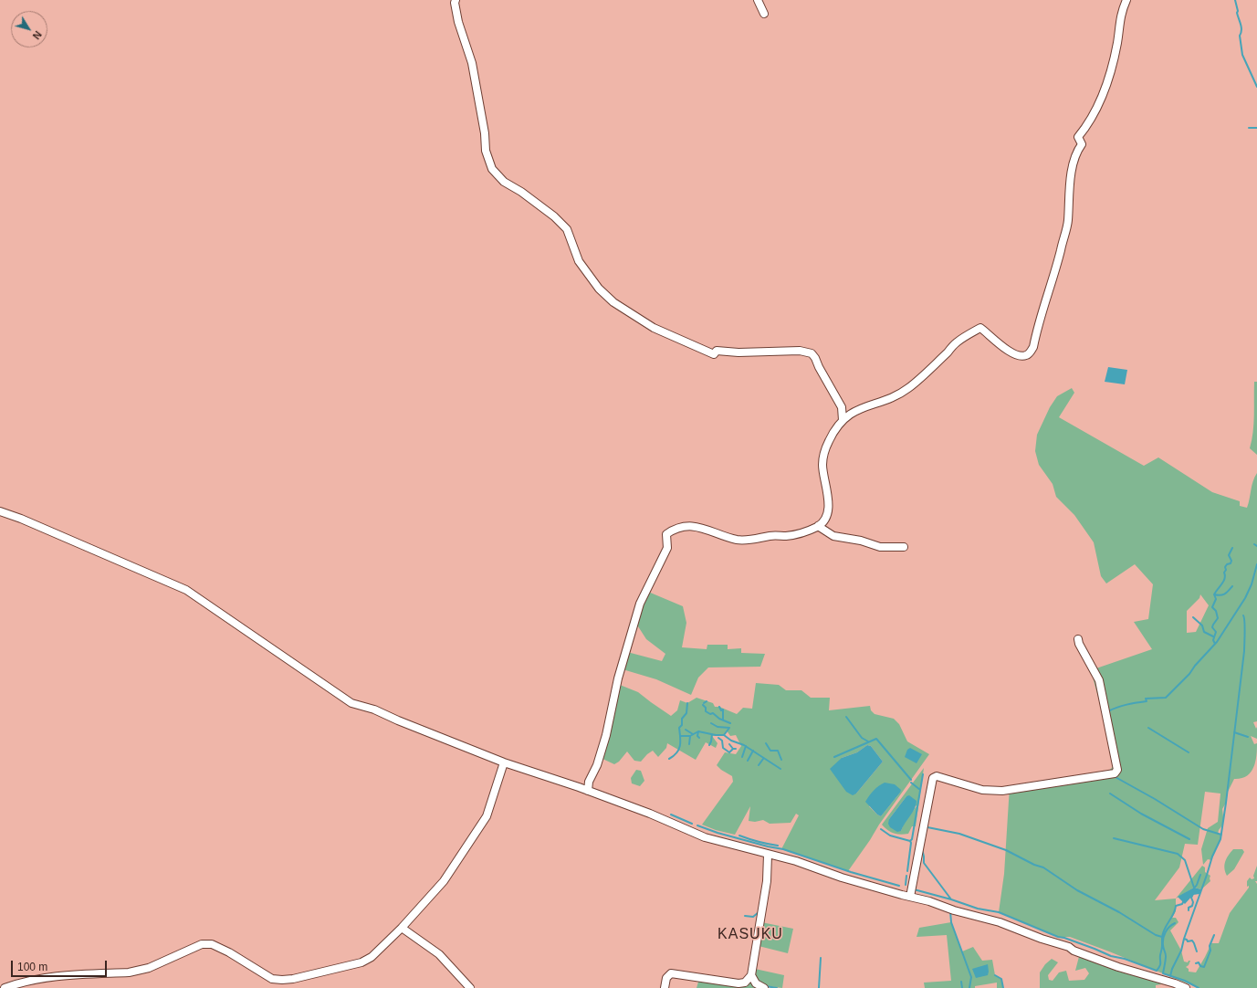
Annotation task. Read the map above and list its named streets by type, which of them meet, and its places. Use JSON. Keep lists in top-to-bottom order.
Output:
{
  "districts": ["KASUKU"],
  "scale_bar": "100 m",
  "north": "bottom right"
}
